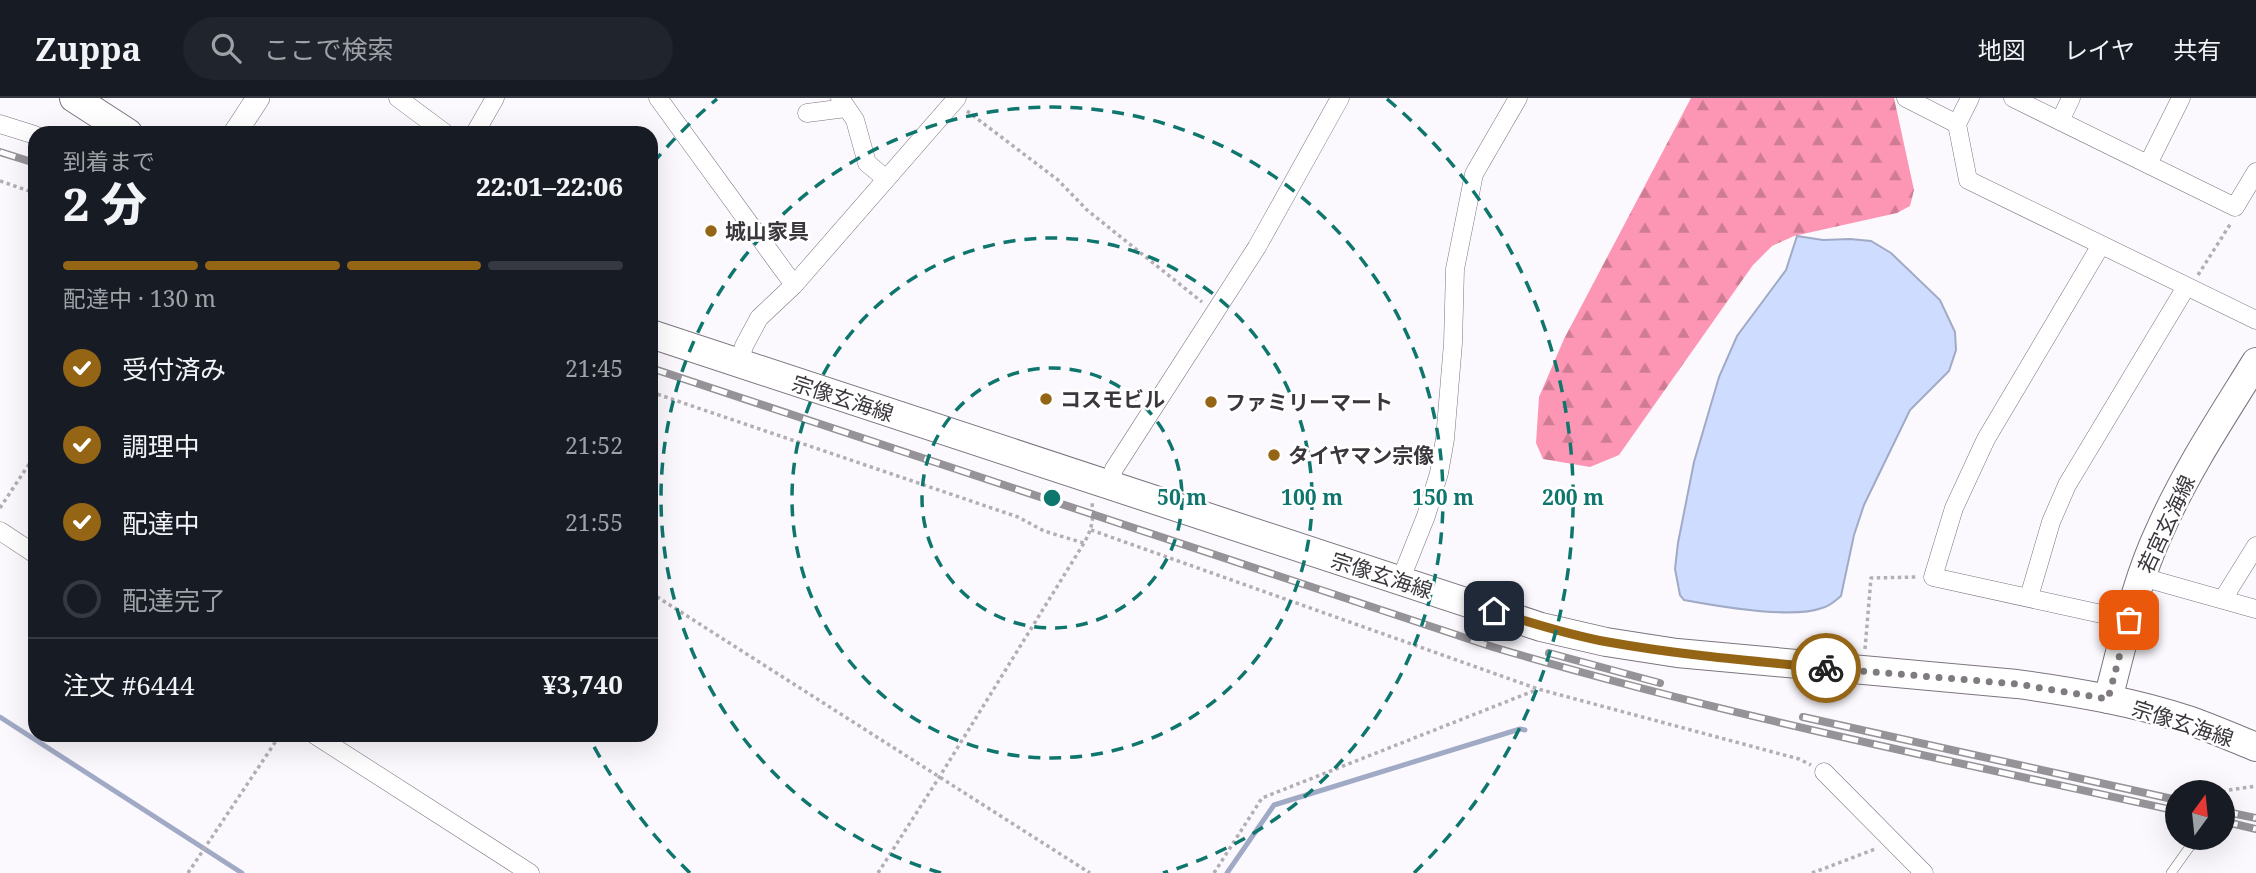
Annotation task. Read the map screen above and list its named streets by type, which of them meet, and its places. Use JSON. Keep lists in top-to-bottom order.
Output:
{
  "streets": {
    "main road": ["宗像玄海線", "若宮玄海線"]
  },
  "crossings": [
    ["宗像玄海線", "若宮玄海線"]
  ],
  "places": [
    "城山家具",
    "コスモビル",
    "ファミリーマート",
    "タイヤマン宗像"
  ],
  "north": "top",
  "page": {
    "header": "Zuppa",
    "search": "ここで検索",
    "nav": ["地図", "レイヤ", "共有"],
    "heading": ["2 分", "到着まで", "22:01–22:06"],
    "panel": ["注文 #6444", "¥3,740"],
    "bar": "配達中 · 130 m",
    "list": [
      ["受付済み", "21:45"],
      ["調理中", "21:52"],
      ["配達中", "21:55"],
      "配達完了"
    ]
  },
  "rings": [
    "50 m",
    "100 m",
    "150 m",
    "200 m"
  ]
}
